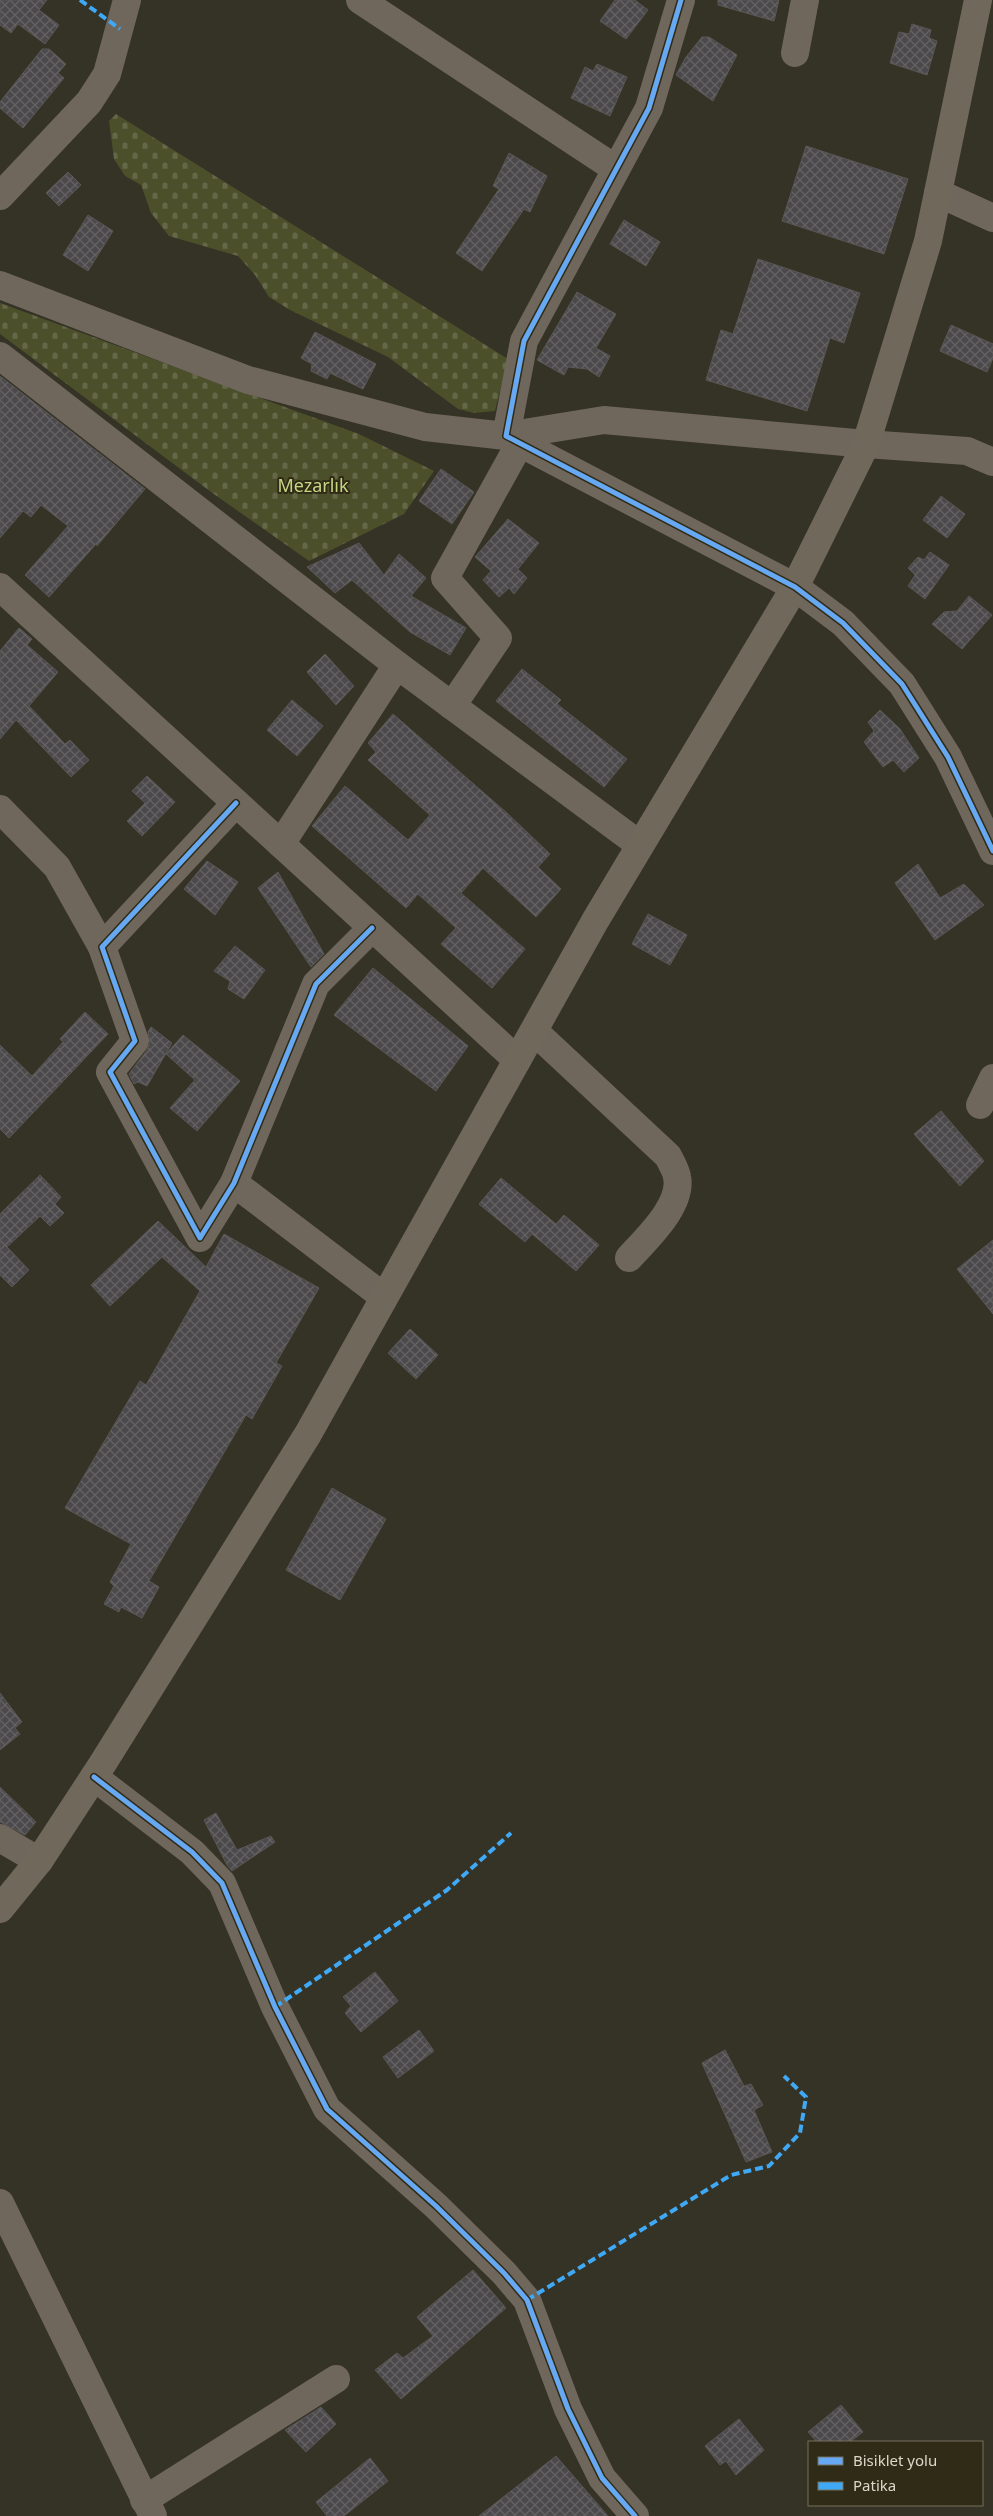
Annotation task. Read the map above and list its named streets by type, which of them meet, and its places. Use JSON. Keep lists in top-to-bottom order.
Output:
{
  "parks": ["Mezarlık"],
  "legend": ["Bisiklet yolu", "Patika"]
}
